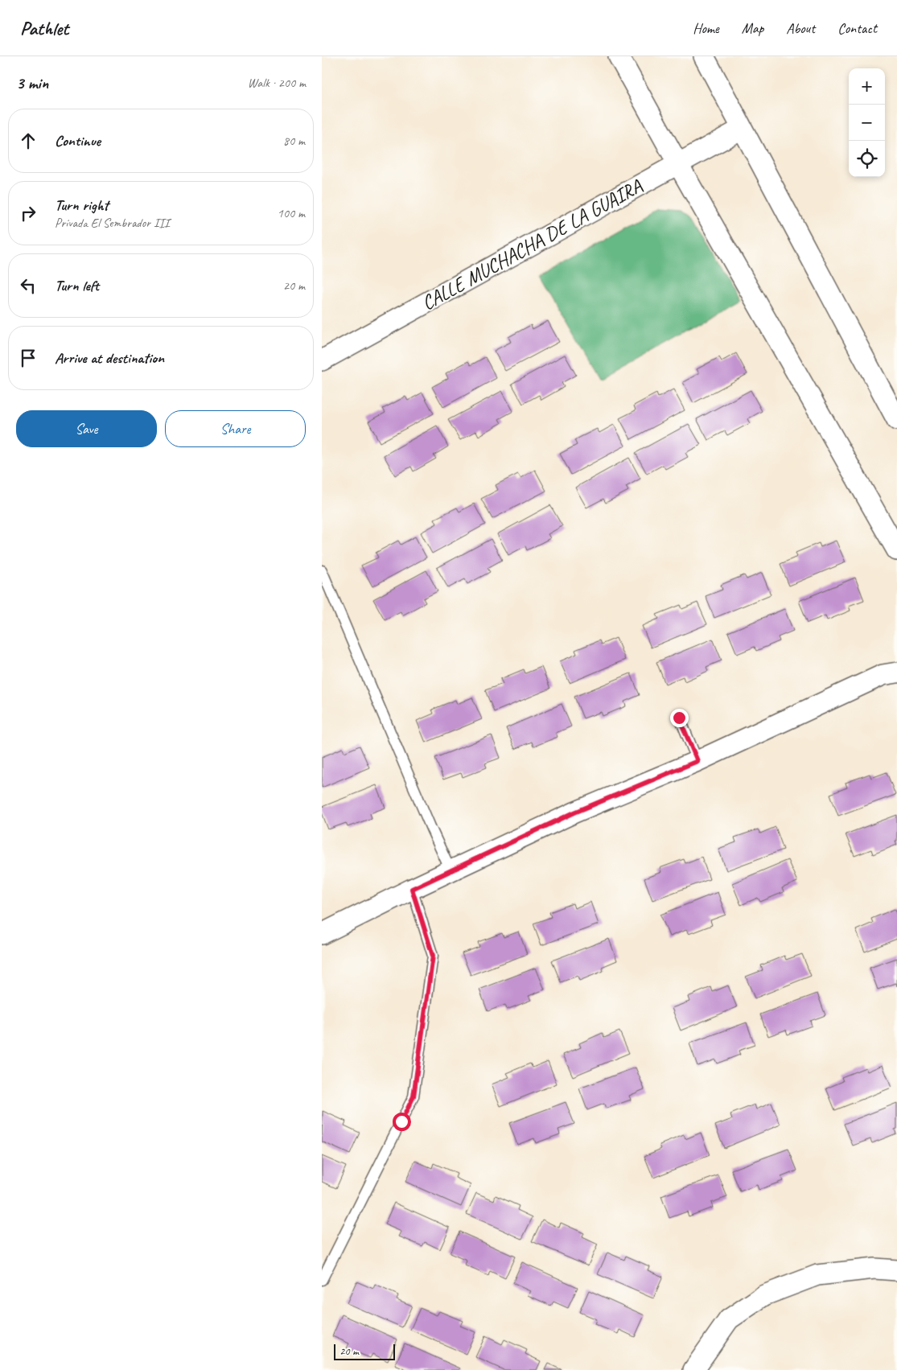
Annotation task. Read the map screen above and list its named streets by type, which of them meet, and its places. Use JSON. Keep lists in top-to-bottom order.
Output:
{
  "streets": {
    "street": ["CALLE MUCHACHA DE LA GUAIRA"]
  },
  "scale_bar": "20 m",
  "page": {
    "header": "Pathlet",
    "nav": [
      "Home",
      "Map",
      "About",
      "Contact"
    ],
    "heading": ["3 min", "Walk · 200 m"],
    "map_buttons": ["+", "−"],
    "list": [
      ["Continue", "80 m"],
      ["Turn right", "Privada El Sembrador III", "100 m"],
      ["Turn left", "20 m"],
      "Arrive at destination"
    ],
    "buttons": ["Save", "Share"],
    "scale": "20 m"
  }
}
